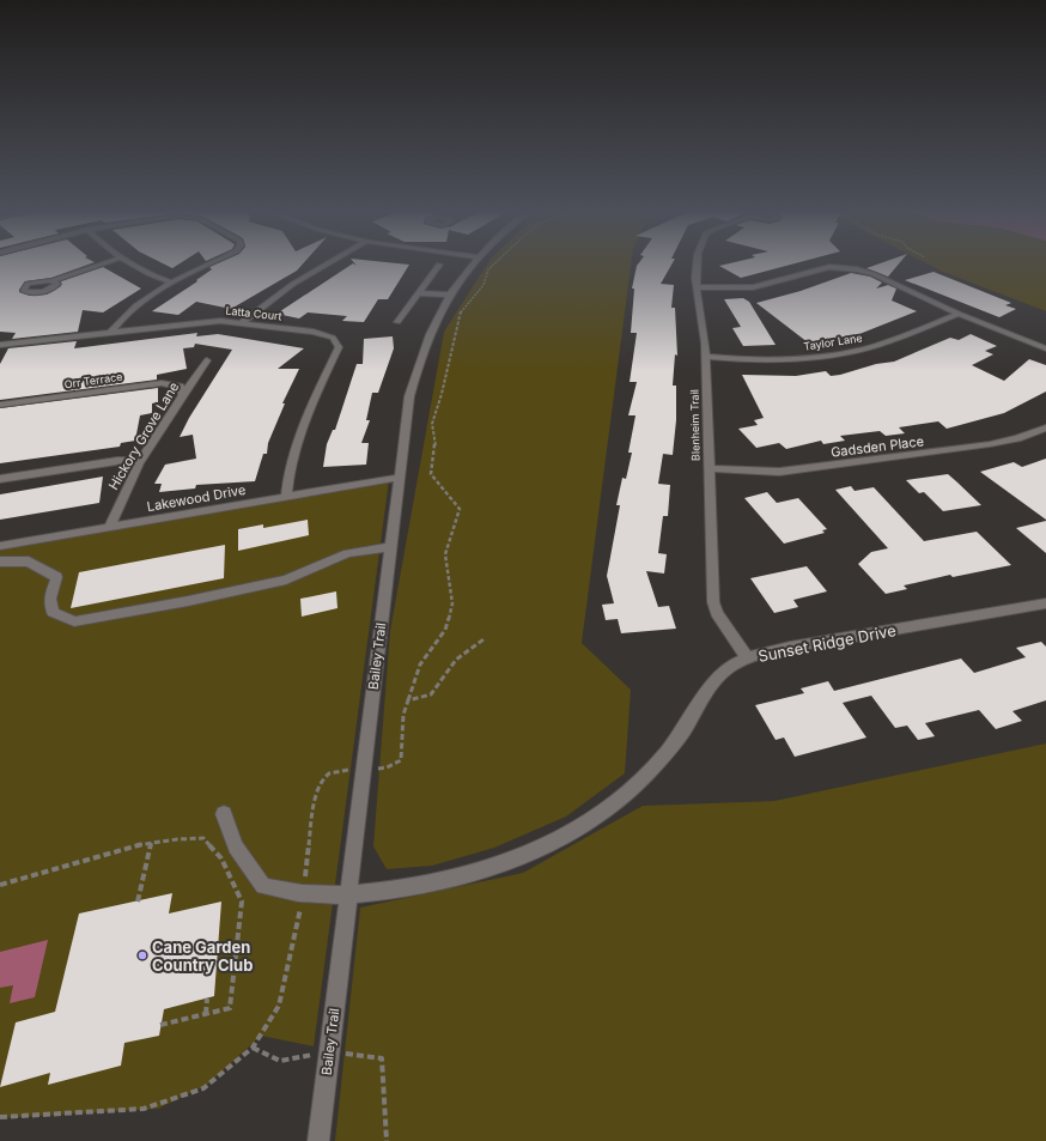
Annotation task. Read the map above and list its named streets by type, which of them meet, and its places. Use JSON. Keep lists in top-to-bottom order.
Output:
{
  "streets": {
    "street": [
      "Latta Court",
      "Taylor Lane",
      "Orr Terrace",
      "Blenheim Trail",
      "Hickory Grove Lane",
      "Gadsden Place",
      "Lakewood Drive",
      "Sunset Ridge Drive",
      "Bailey Trail"
    ]
  },
  "crossings": [
    ["Latta Court", "Lakewood Drive"],
    ["Taylor Lane", "Blenheim Trail"],
    ["Orr Terrace", "Hickory Grove Lane"],
    ["Blenheim Trail", "Gadsden Place"],
    ["Blenheim Trail", "Sunset Ridge Drive"],
    ["Hickory Grove Lane", "Lakewood Drive"],
    ["Lakewood Drive", "Bailey Trail"],
    ["Sunset Ridge Drive", "Bailey Trail"]
  ],
  "places": ["Cane Garden Country Club"]
}
